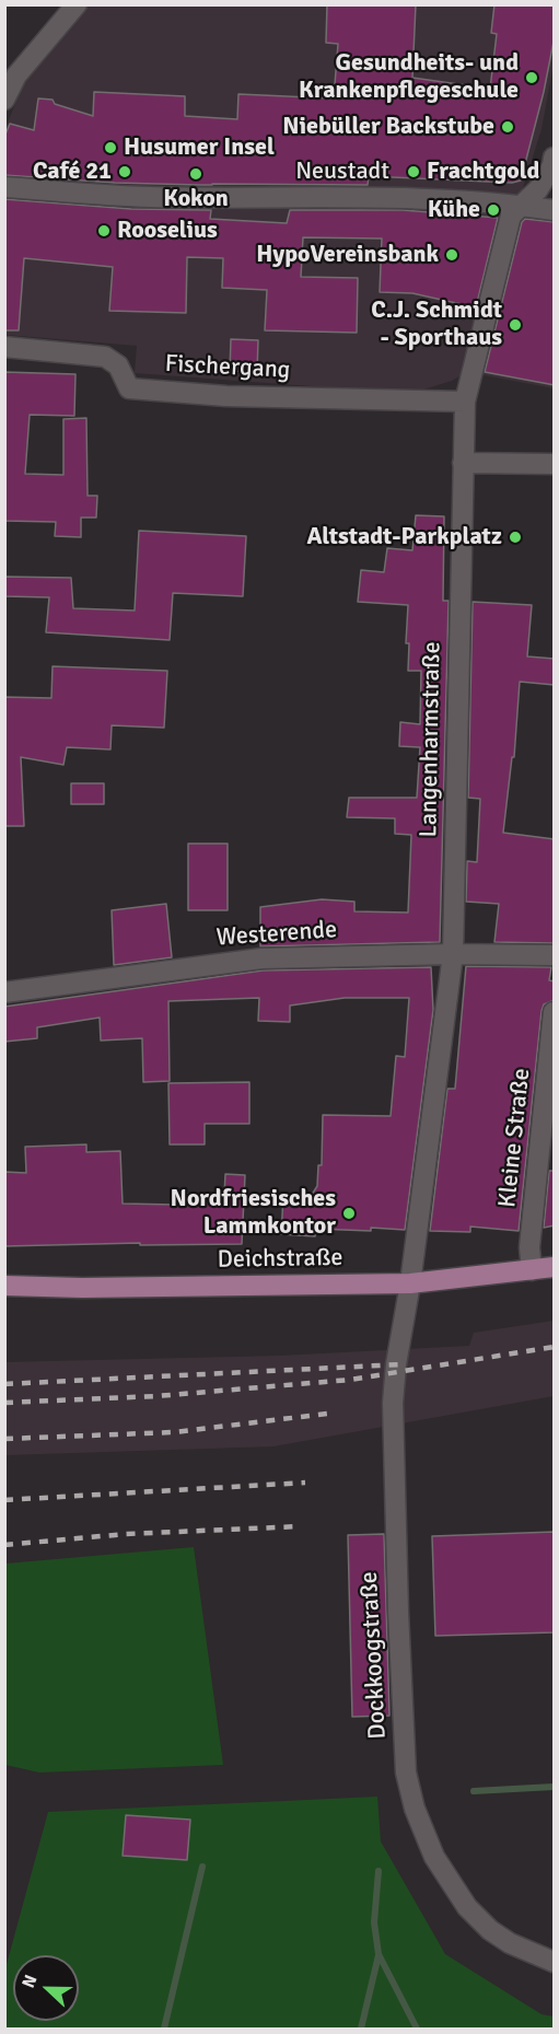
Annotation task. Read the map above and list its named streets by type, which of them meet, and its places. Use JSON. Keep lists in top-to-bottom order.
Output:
{
  "streets": {
    "main road": ["Deichstraße"],
    "street": [
      "Neustadt",
      "Fischergang",
      "Langenharmstraße",
      "Westerende",
      "Kleine Straße",
      "Dockkoogstraße"
    ]
  },
  "crossings": [
    ["Neustadt", "Langenharmstraße"],
    ["Fischergang", "Langenharmstraße"],
    ["Langenharmstraße", "Westerende"],
    ["Langenharmstraße", "Deichstraße"],
    ["Langenharmstraße", "Dockkoogstraße"],
    ["Kleine Straße", "Deichstraße"],
    ["Deichstraße", "Dockkoogstraße"]
  ],
  "places": [
    "Gesundheits- und Krankenpflegeschule",
    "Niebüller Backstube",
    "Husumer Insel",
    "Café 21",
    "Frachtgold",
    "Kokon",
    "Kühe",
    "Rooselius",
    "HypoVereinsbank",
    "C.J. Schmidt - Sporthaus",
    "Altstadt-Parkplatz",
    "Nordfriesisches Lammkontor"
  ],
  "north": "left"
}
